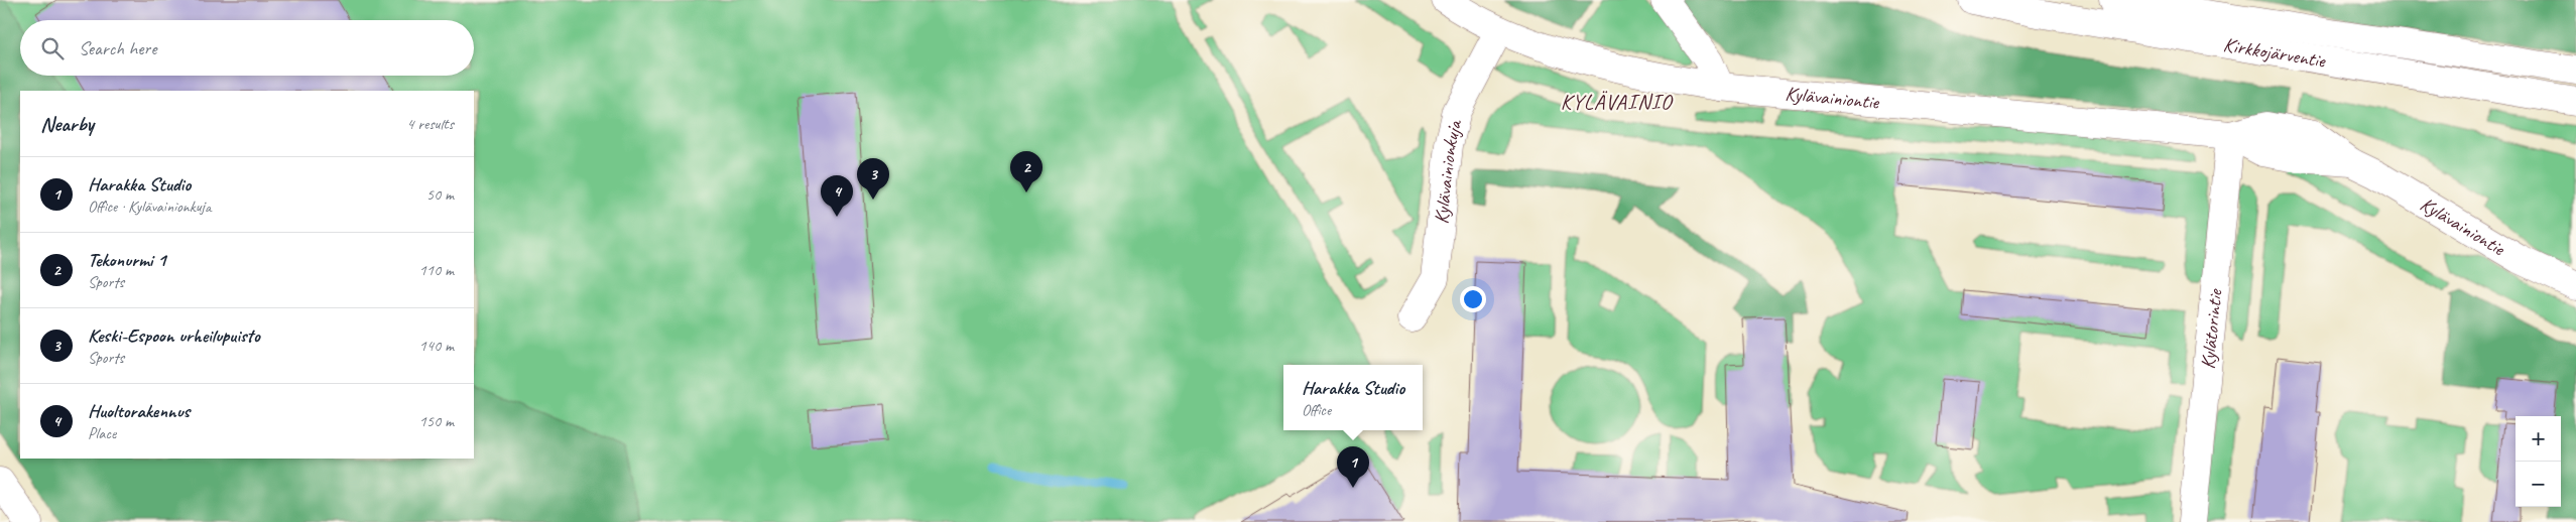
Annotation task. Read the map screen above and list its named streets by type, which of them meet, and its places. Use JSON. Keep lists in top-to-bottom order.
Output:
{
  "streets": {
    "main road": [
      "Kirkkojärventie",
      "Kylävainiontie",
      "Kylävainionkuja",
      "Kylätorintie"
    ]
  },
  "crossings": [
    ["Kylävainiontie", "Kylävainionkuja"],
    ["Kylävainiontie", "Kylätorintie"]
  ],
  "districts": ["KYLÄVAINIO"],
  "page": {
    "search": "Search here",
    "heading": ["Nearby", "4 results"],
    "pins": [
      "2",
      "3",
      "4",
      "1"
    ],
    "list": [
      {
        "mark": "1",
        "name": "Harakka Studio",
        "note": "Office · Kylävainionkuja",
        "value": "50 m"
      },
      {
        "mark": "2",
        "name": "Tekonurmi 1",
        "note": "Sports",
        "value": "110 m"
      },
      {
        "mark": "3",
        "name": "Keski-Espoon urheilupuisto",
        "note": "Sports",
        "value": "140 m"
      },
      {
        "mark": "4",
        "name": "Huoltorakennus",
        "note": "Place",
        "value": "150 m"
      }
    ],
    "popup": ["Harakka Studio", "Office"],
    "map_buttons": ["+", "−"]
  }
}
